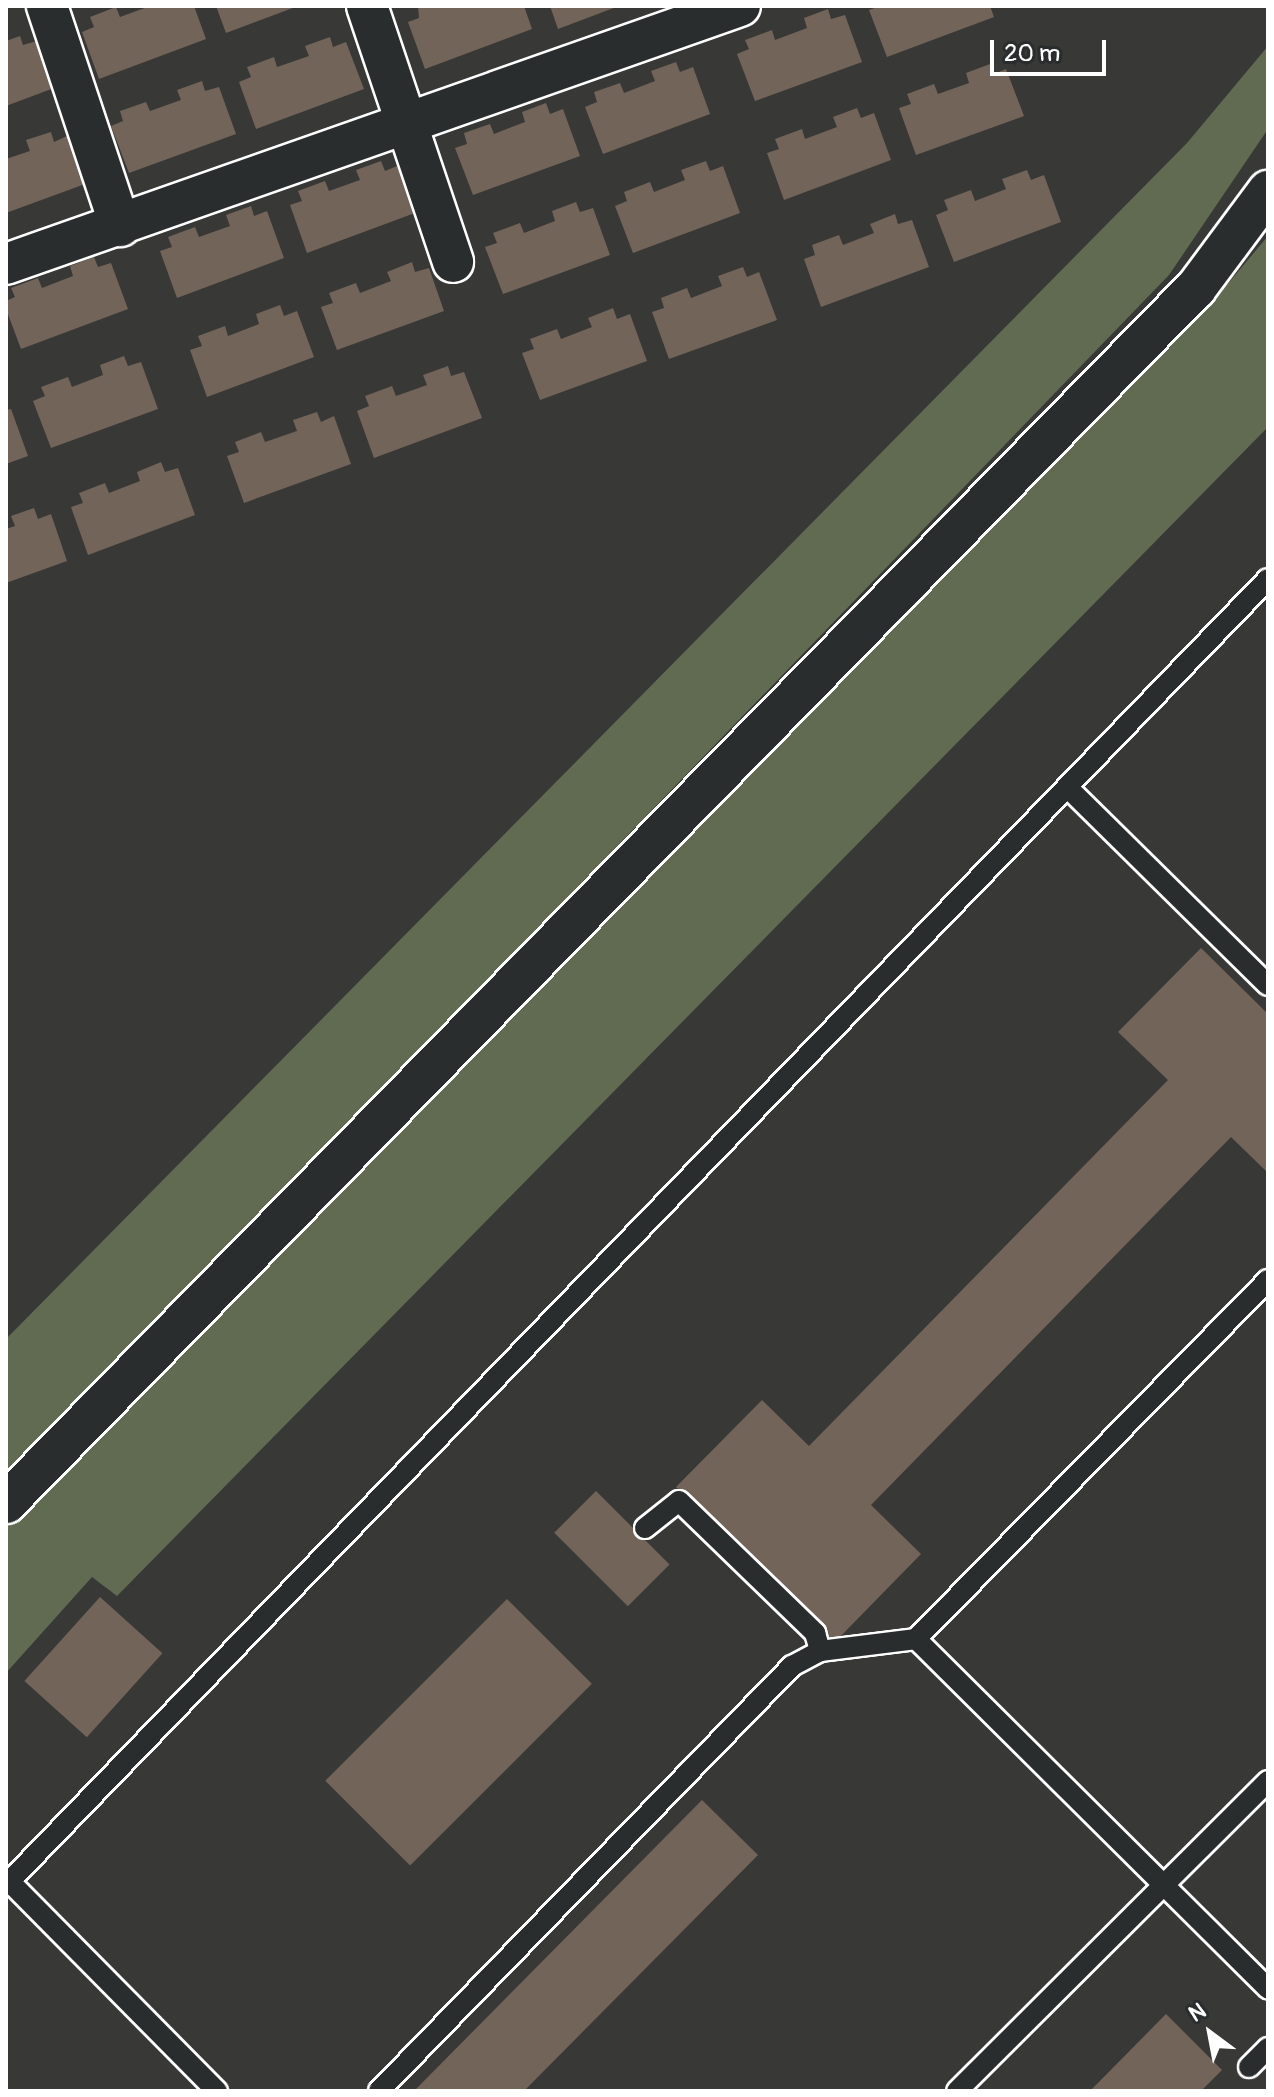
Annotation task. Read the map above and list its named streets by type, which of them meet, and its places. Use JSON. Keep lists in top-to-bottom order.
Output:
{
  "scale_bar": "20 m",
  "north": "top left"
}
